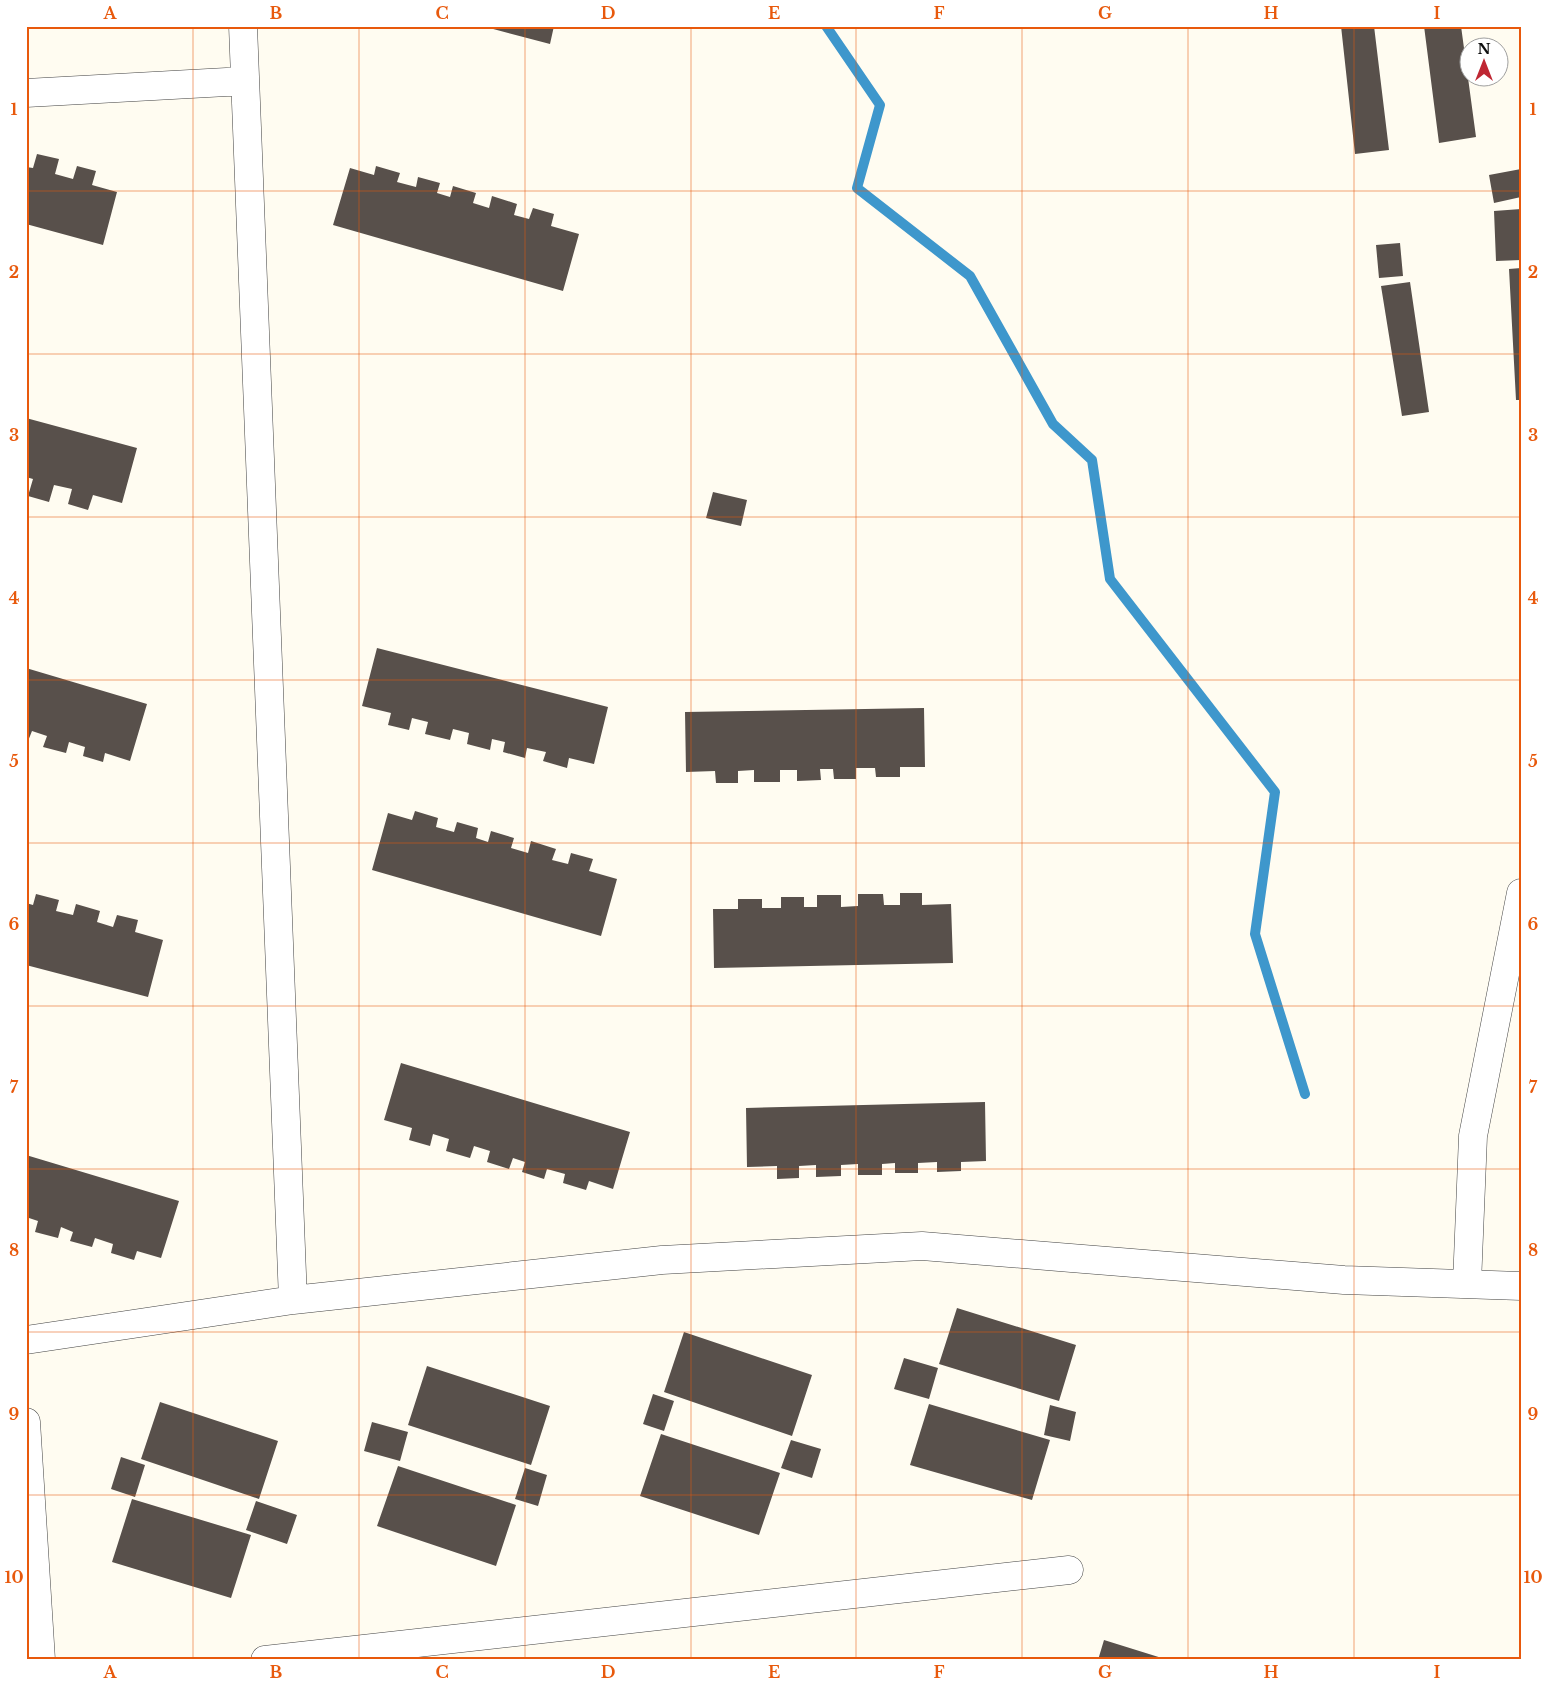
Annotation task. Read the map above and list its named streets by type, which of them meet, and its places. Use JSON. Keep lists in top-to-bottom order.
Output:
{
  "north": "top",
  "grid": {
    "columns": [
      "A",
      "B",
      "C",
      "D",
      "E",
      "F",
      "G",
      "H",
      "I"
    ],
    "rows": [
      "1",
      "2",
      "3",
      "4",
      "5",
      "6",
      "7",
      "8",
      "9",
      "10"
    ]
  }
}
